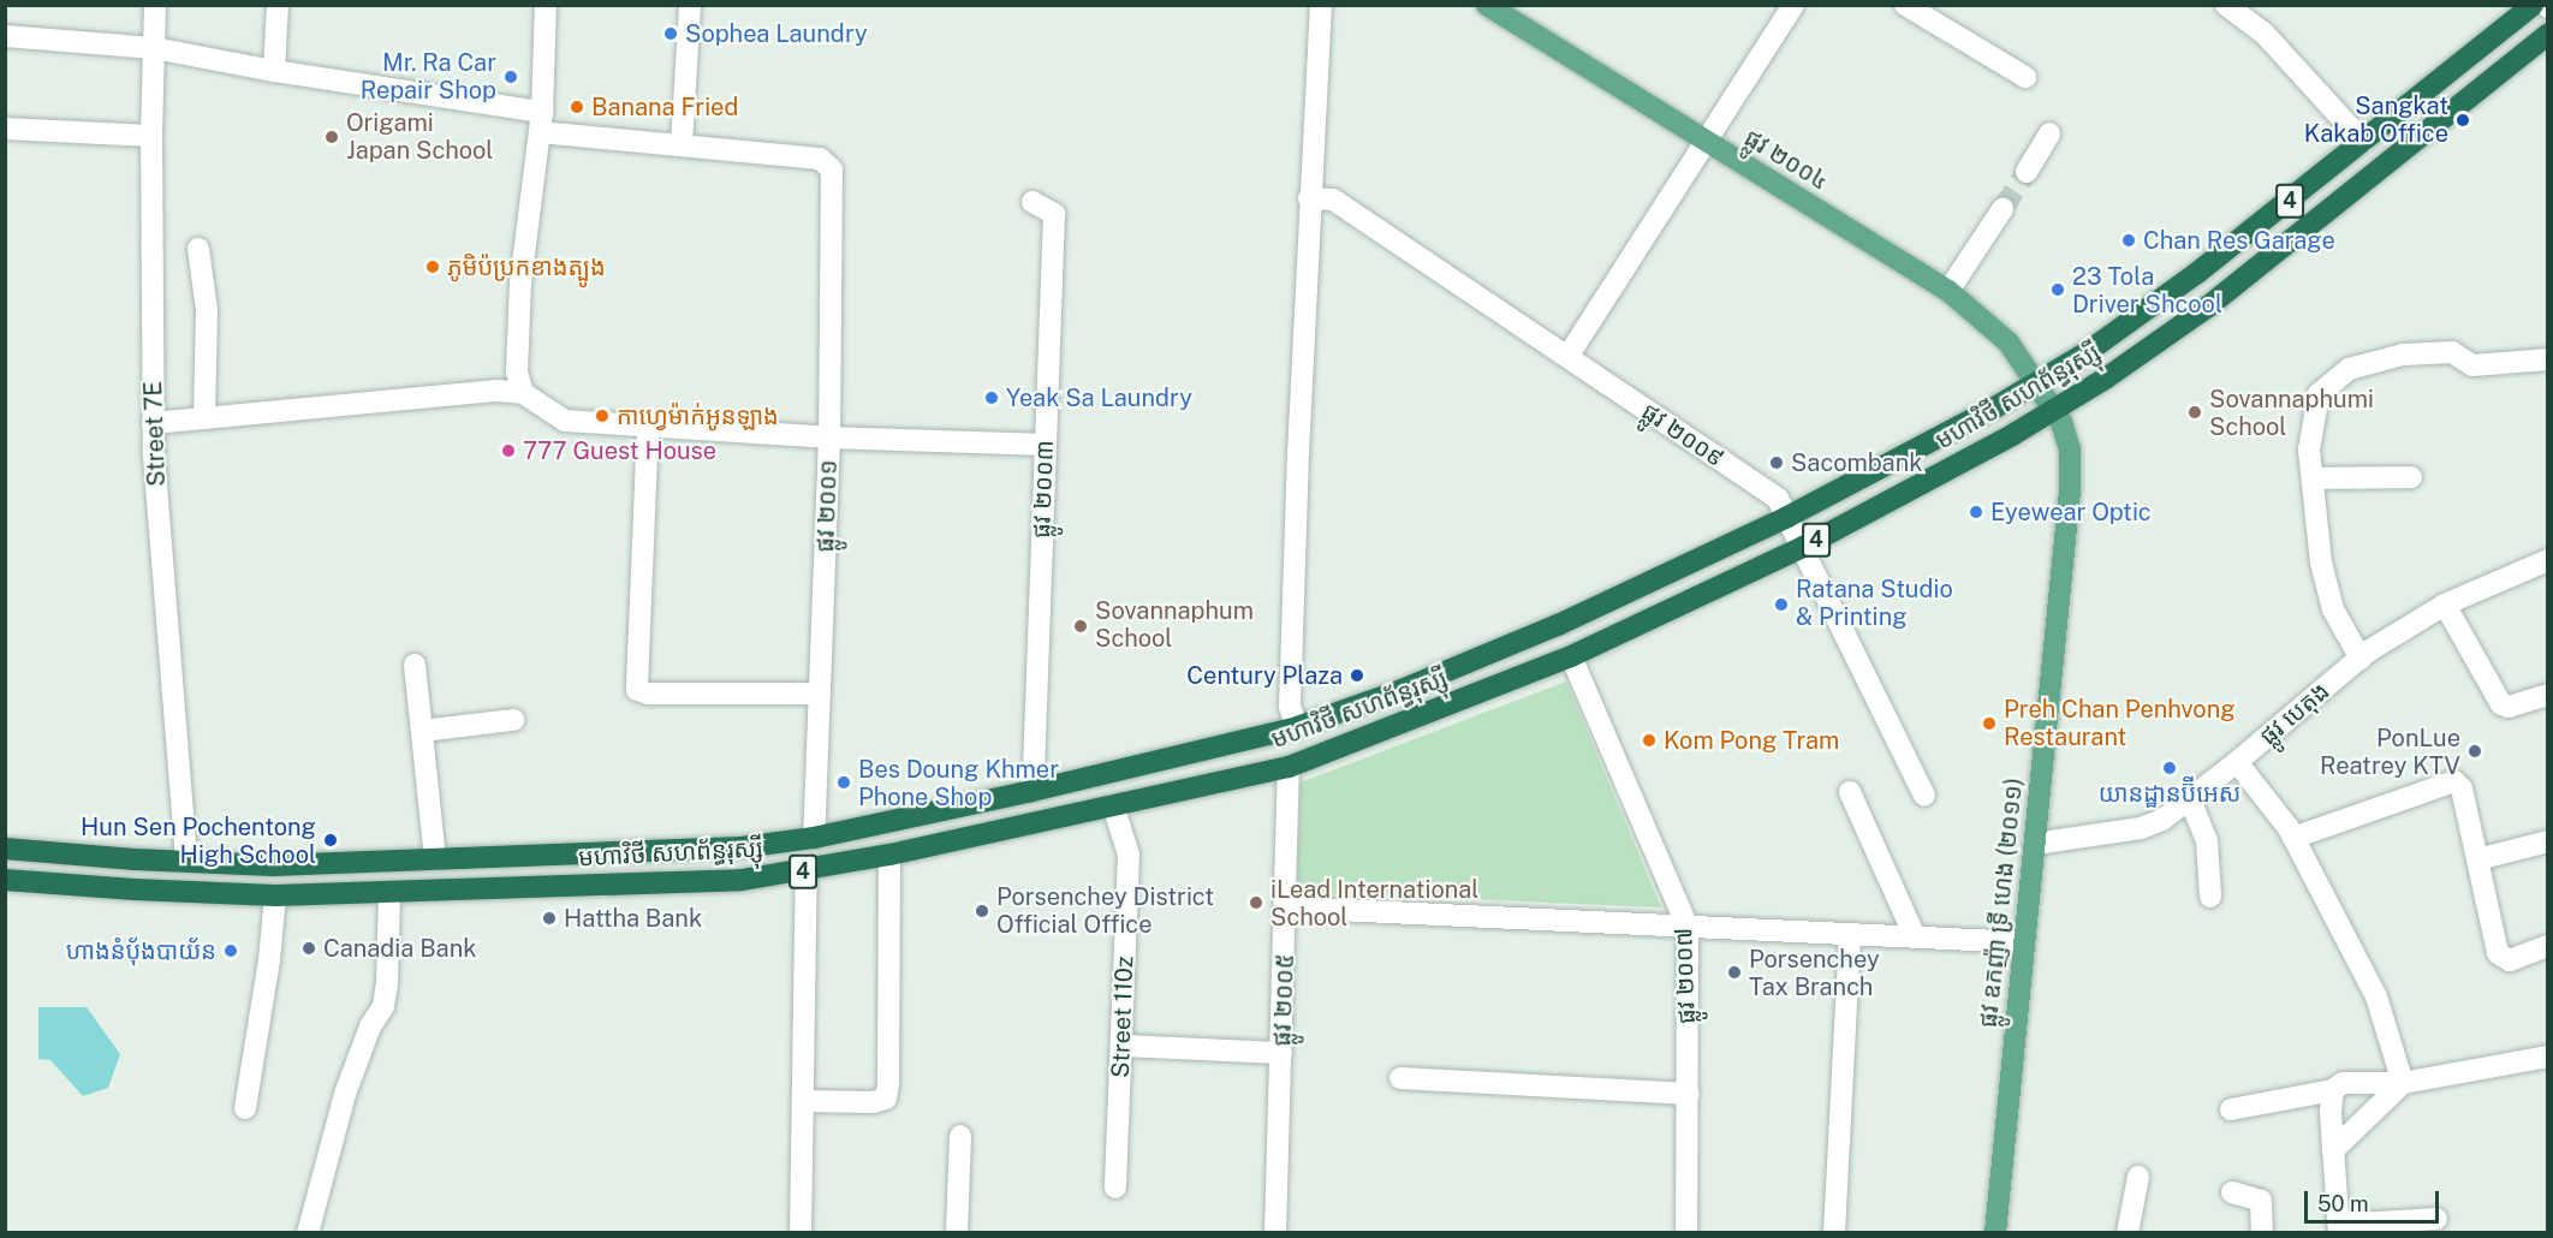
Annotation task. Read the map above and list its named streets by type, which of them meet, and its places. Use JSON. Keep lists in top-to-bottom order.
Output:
{
  "streets": {
    "highway": ["4", "មហាវិថី សហព័ន្ធរុស្ស៊ី"],
    "main road": ["ផ្លូវ ២០០៤", "ផ្លូវ ឧកញ៉ា ទ្រី ហេង (២០១១)"],
    "street": [
      "Street 7E",
      "ផ្លូវ ២០០៩",
      "ផ្លូវ ២០០៣",
      "ផ្លូវ ២០០១",
      "ផ្លូវ បេតុង",
      "ផ្លូវ ២០០៧",
      "ផ្លូវ ២០០៥",
      "Street 110z"
    ]
  },
  "crossings": [
    ["ផ្លូវ ២០០៤", "មហាវិថី សហព័ន្ធរុស្ស៊ី"],
    ["ផ្លូវ ២០០៤", "ផ្លូវ ឧកញ៉ា ទ្រី ហេង (២០១១)"],
    ["មហាវិថី សហព័ន្ធរុស្ស៊ី", "Street 7E"],
    ["មហាវិថី សហព័ន្ធរុស្ស៊ី", "ផ្លូវ ២០០៩"],
    ["មហាវិថី សហព័ន្ធរុស្ស៊ី", "ផ្លូវ ២០០៣"],
    ["មហាវិថី សហព័ន្ធរុស្ស៊ី", "ផ្លូវ ២០០១"],
    ["មហាវិថី សហព័ន្ធរុស្ស៊ី", "ផ្លូវ ឧកញ៉ា ទ្រី ហេង (២០១១)"],
    ["មហាវិថី សហព័ន្ធរុស្ស៊ី", "ផ្លូវ ២០០៧"],
    ["មហាវិថី សហព័ន្ធរុស្ស៊ី", "ផ្លូវ ២០០៥"],
    ["មហាវិថី សហព័ន្ធរុស្ស៊ី", "Street 110z"],
    ["ផ្លូវ បេតុង", "ផ្លូវ ឧកញ៉ា ទ្រី ហេង (២០១១)"]
  ],
  "places": [
    "Sophea Laundry",
    "Mr. Ra Car Repair Shop",
    "Banana Fried",
    "Sangkat Kakab Office",
    "Origami Japan School",
    "Chan Res Garage",
    "ភូមិប៉ប្រកខាងត្បូង",
    "23 Tola Driver Shcool",
    "Yeak Sa Laundry",
    "Sovannaphumi School",
    "កាហ្វេម៉ាក់អូនឡាង",
    "777 Guest House",
    "Sacombank",
    "Eyewear Optic",
    "Ratana Studio & Printing",
    "Sovannaphum School",
    "Century Plaza",
    "Preh Chan Penhvong Restaurant",
    "Kom Pong Tram",
    "PonLue Reatrey KTV",
    "យានដ្ឋានប៊ីអេស",
    "Bes Doung Khmer Phone Shop",
    "Hun Sen Pochentong High School",
    "iLead International School",
    "Porsenchey District Official Office",
    "Hattha Bank",
    "Canadia Bank",
    "ហាងនំបុ័ងបាយ័ន",
    "Porsenchey Tax Branch"
  ],
  "scale_bar": "50 m"
}
